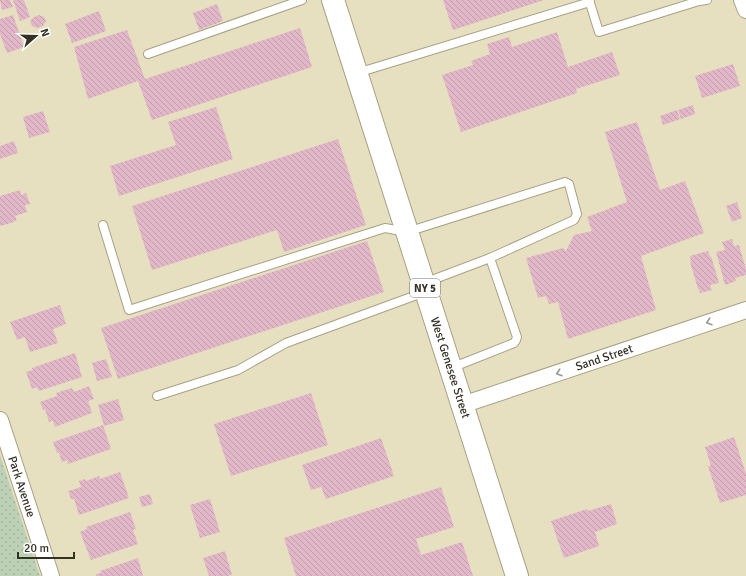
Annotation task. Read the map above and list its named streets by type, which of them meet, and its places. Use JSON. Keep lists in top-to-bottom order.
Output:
{
  "streets": {
    "main road": ["NY 5", "West Genesee Street"],
    "street": ["Sand Street", "Park Avenue"]
  },
  "crossings": [
    ["Sand Street", "West Genesee Street"]
  ],
  "one_way": ["Sand Street"],
  "scale_bar": "20 m",
  "north": "right"
}
